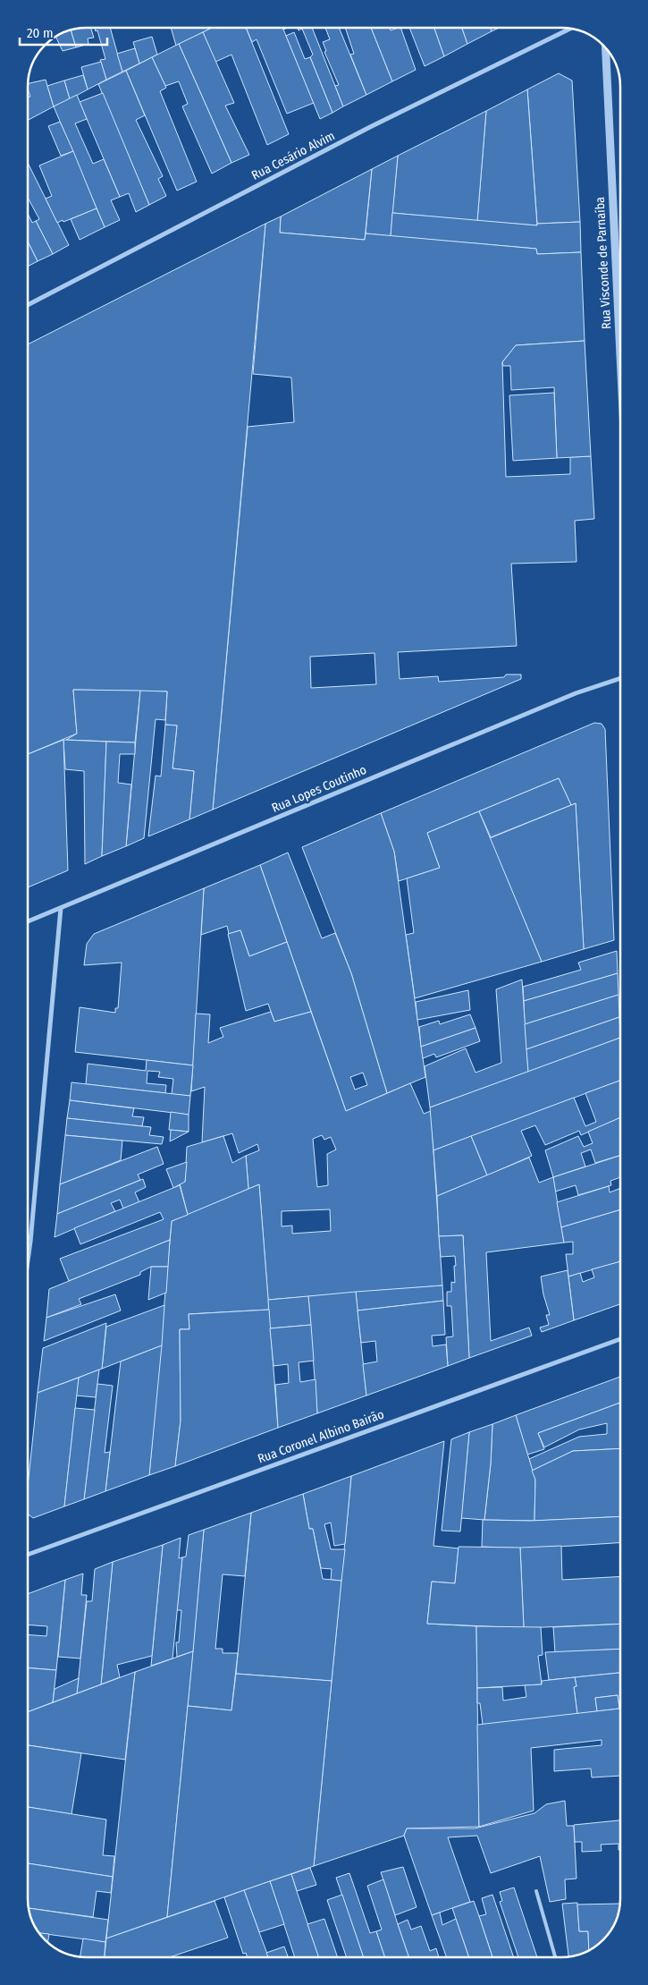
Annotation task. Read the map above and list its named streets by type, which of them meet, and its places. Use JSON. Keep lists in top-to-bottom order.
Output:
{
  "streets": {
    "street": [
      "Rua Cesário Alvim",
      "Rua Visconde de Parnaíba",
      "Rua Lopes Coutinho",
      "Rua Coronel Albino Bairão"
    ]
  },
  "scale_bar": "20 m"
}
